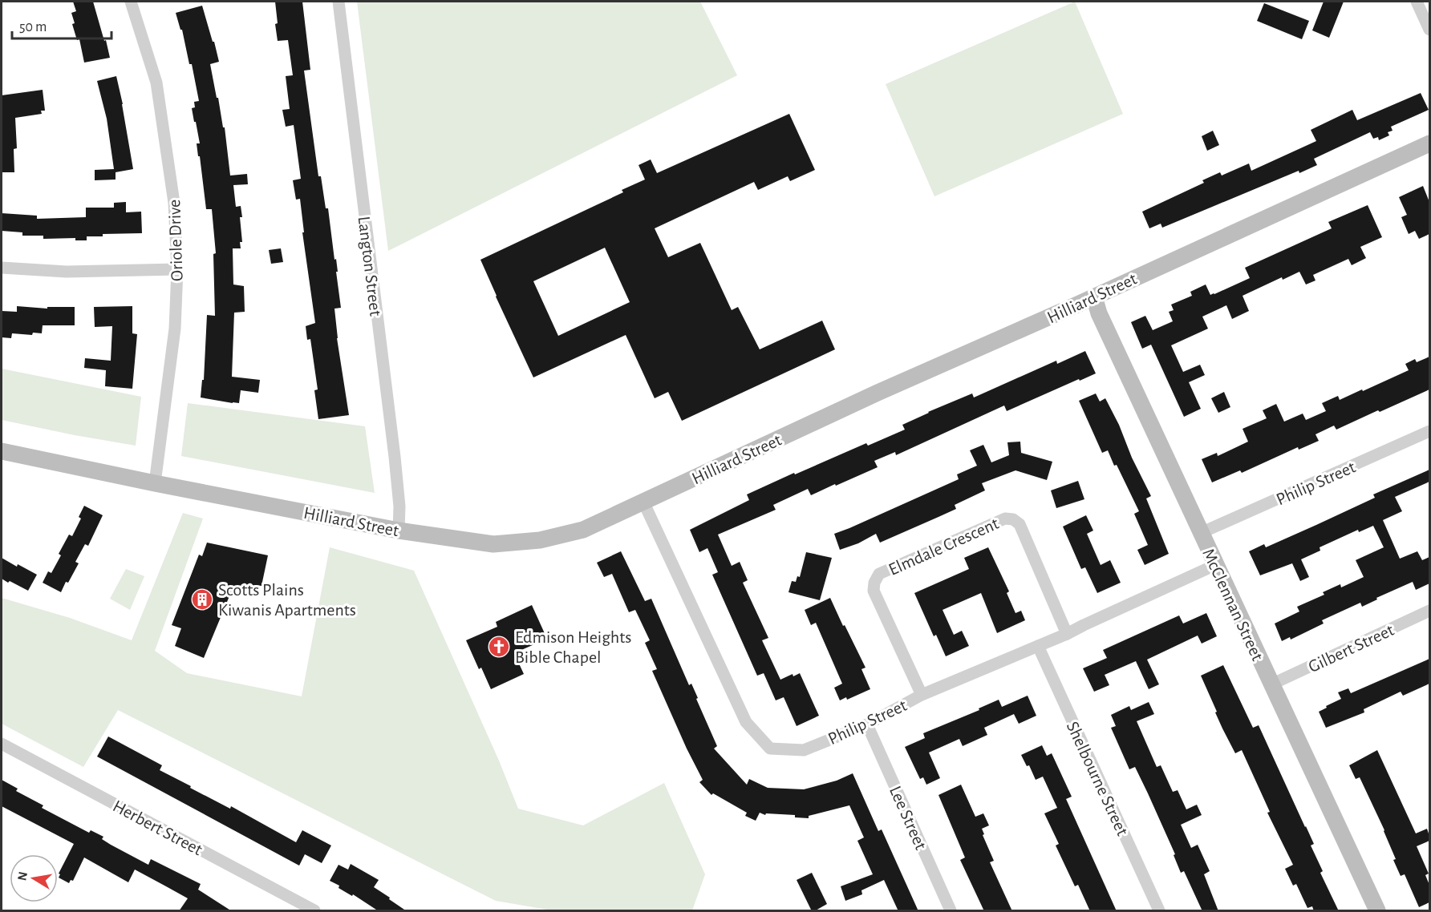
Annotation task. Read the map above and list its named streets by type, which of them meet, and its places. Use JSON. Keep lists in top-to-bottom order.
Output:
{
  "streets": {
    "street": [
      "Oriole Drive",
      "Langton Street",
      "Hilliard Street",
      "Philip Street",
      "Elmdale Crescent",
      "McClennan Street",
      "Gilbert Street",
      "Shelbourne Street",
      "Lee Street",
      "Herbert Street"
    ]
  },
  "crossings": [
    ["Oriole Drive", "Hilliard Street"],
    ["Langton Street", "Hilliard Street"],
    ["Hilliard Street", "Philip Street"],
    ["Hilliard Street", "McClennan Street"],
    ["Philip Street", "Elmdale Crescent"],
    ["Philip Street", "McClennan Street"],
    ["Philip Street", "Shelbourne Street"],
    ["Philip Street", "Lee Street"],
    ["McClennan Street", "Gilbert Street"]
  ],
  "places": {
    "building": ["Scotts Plains Kiwanis Apartments"],
    "church": ["Edmison Heights Bible Chapel"]
  },
  "scale_bar": "50 m",
  "north": "left"
}
